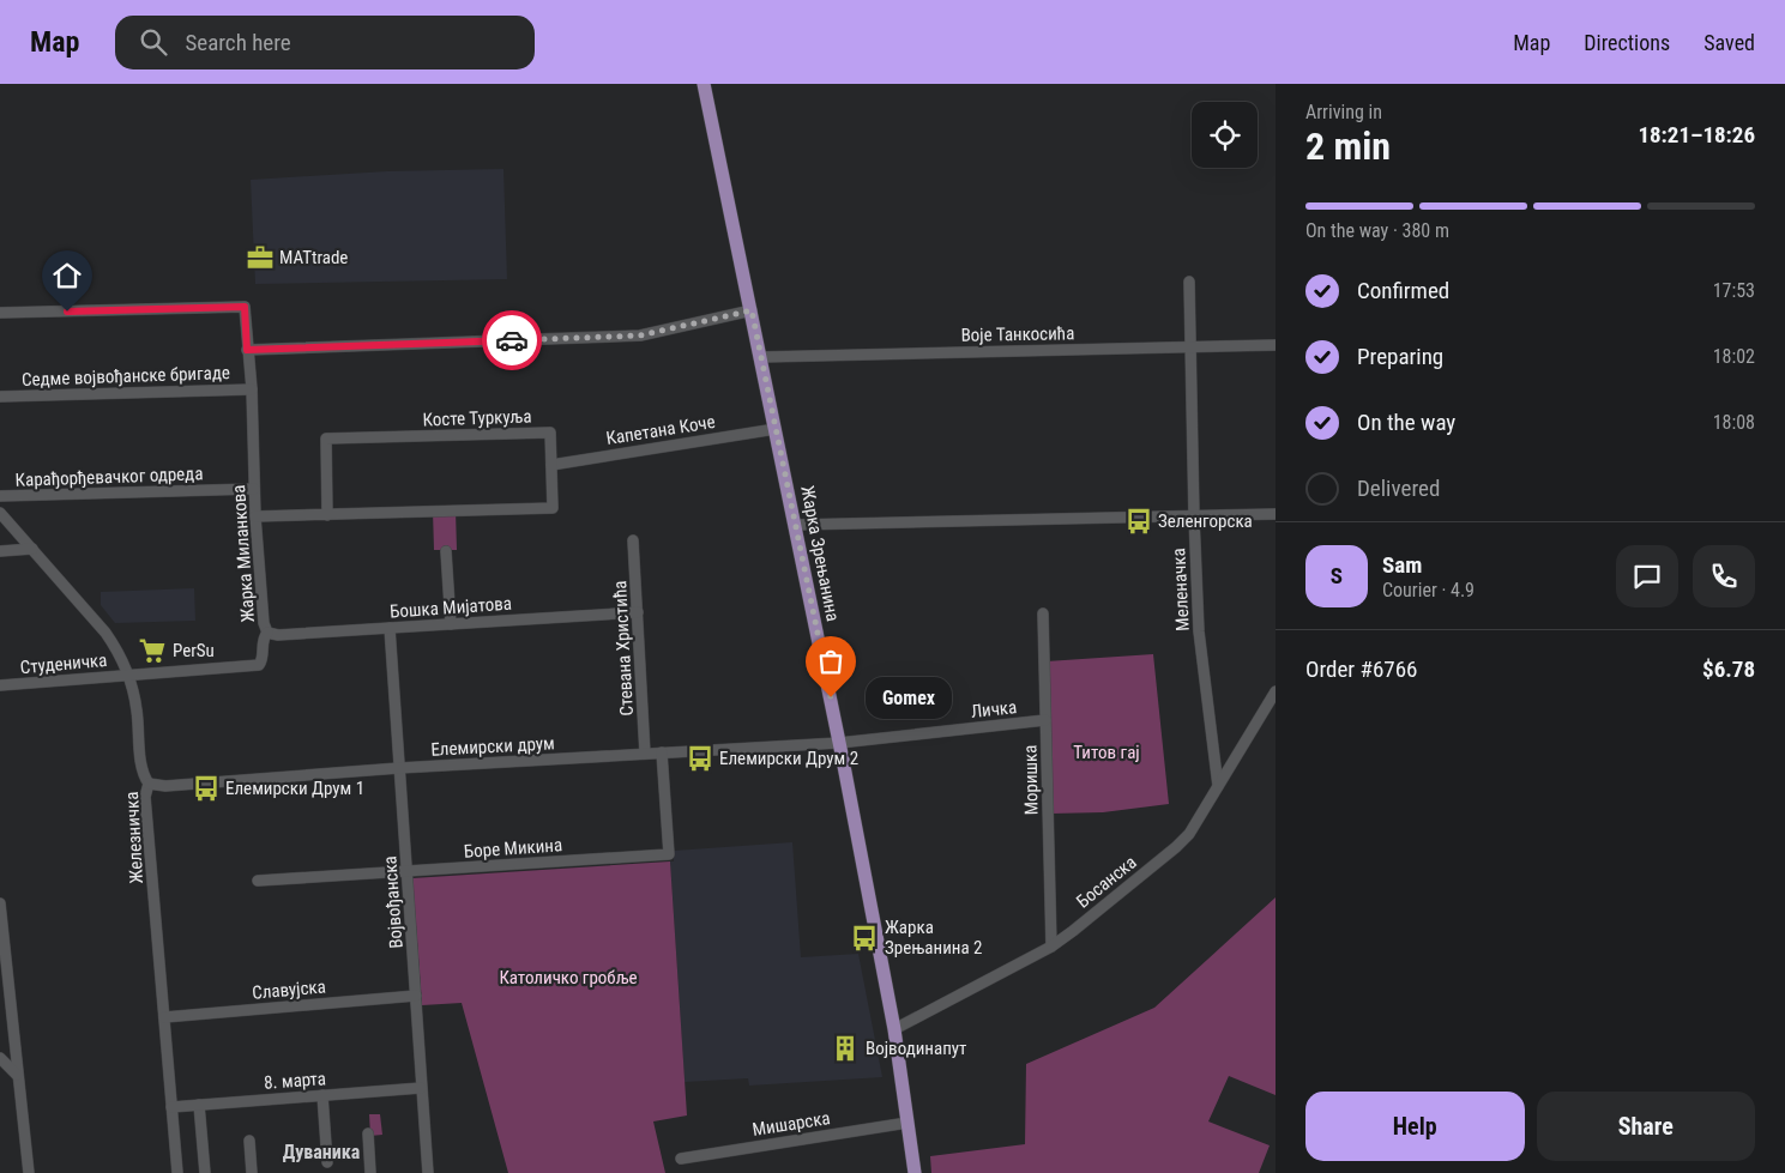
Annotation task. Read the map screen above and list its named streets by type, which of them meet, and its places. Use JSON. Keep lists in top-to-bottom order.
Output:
{
  "streets": {
    "main road": ["Жарка Зрењанина"],
    "street": [
      "Воје Танкосића",
      "Седме војвођанске бригаде",
      "Косте Туркуља",
      "Капетана Коче",
      "Карађорђевачког одреда",
      "Жарка Миланкова",
      "Меленачка",
      "Бошка Мијатова",
      "Стевана Христића",
      "Студеничка",
      "Личка",
      "Елемирски друм",
      "Моришка",
      "Железничка",
      "Боре Микина",
      "Босанска",
      "Војвођанска",
      "Славујска",
      "8. марта",
      "Мишарска"
    ]
  },
  "crossings": [
    ["Воје Танкосића", "Жарка Зрењанина"],
    ["Воје Танкосића", "Меленачка"],
    ["Седме војвођанске бригаде", "Жарка Миланкова"],
    ["Косте Туркуља", "Капетана Коче"],
    ["Косте Туркуља", "Жарка Миланкова"],
    ["Капетана Коче", "Жарка Зрењанина"],
    ["Карађорђевачког одреда", "Жарка Миланкова"],
    ["Жарка Миланкова", "Бошка Мијатова"],
    ["Жарка Миланкова", "Студеничка"],
    ["Жарка Миланкова", "Железничка"],
    ["Жарка Зрењанина", "Личка"],
    ["Жарка Зрењанина", "Елемирски друм"],
    ["Жарка Зрењанина", "Босанска"],
    ["Жарка Зрењанина", "Мишарска"],
    ["Меленачка", "Босанска"],
    ["Бошка Мијатова", "Стевана Христића"],
    ["Бошка Мијатова", "Војвођанска"],
    ["Стевана Христића", "Елемирски друм"],
    ["Студеничка", "Железничка"],
    ["Личка", "Елемирски друм"],
    ["Личка", "Моришка"],
    ["Елемирски друм", "Железничка"],
    ["Елемирски друм", "Боре Микина"],
    ["Елемирски друм", "Војвођанска"],
    ["Моришка", "Босанска"],
    ["Железничка", "Славујска"],
    ["Железничка", "8. марта"],
    ["Боре Микина", "Војвођанска"],
    ["Војвођанска", "Славујска"],
    ["Војвођанска", "8. марта"]
  ],
  "districts": ["Дуваника"],
  "parks": ["Титов гај", "Католичко гробље"],
  "places": {
    "office": ["MATtrade"],
    "bus stop": [
      "Зеленгорска",
      "Елемирски Друм 2",
      "Елемирски Друм 1",
      "Жарка Зрењанина 2"
    ],
    "supermarket": ["PerSu"],
    "other": ["Gomex"],
    "building": ["Војводинапут"]
  },
  "page": {
    "header": "Map",
    "search": "Search here",
    "nav": ["Map", "Directions", "Saved"],
    "heading": ["2 min", "Arriving in", "18:21–18:26"],
    "panel": [
      "Sam",
      "Courier · 4.9",
      "Order #6766",
      "$6.78"
    ],
    "bar": "On the way · 380 m",
    "list": [
      ["Confirmed", "17:53"],
      ["Preparing", "18:02"],
      ["On the way", "18:08"],
      "Delivered"
    ],
    "round": "S",
    "bubble": "Gomex",
    "buttons": ["Help", "Share"]
  }
}
